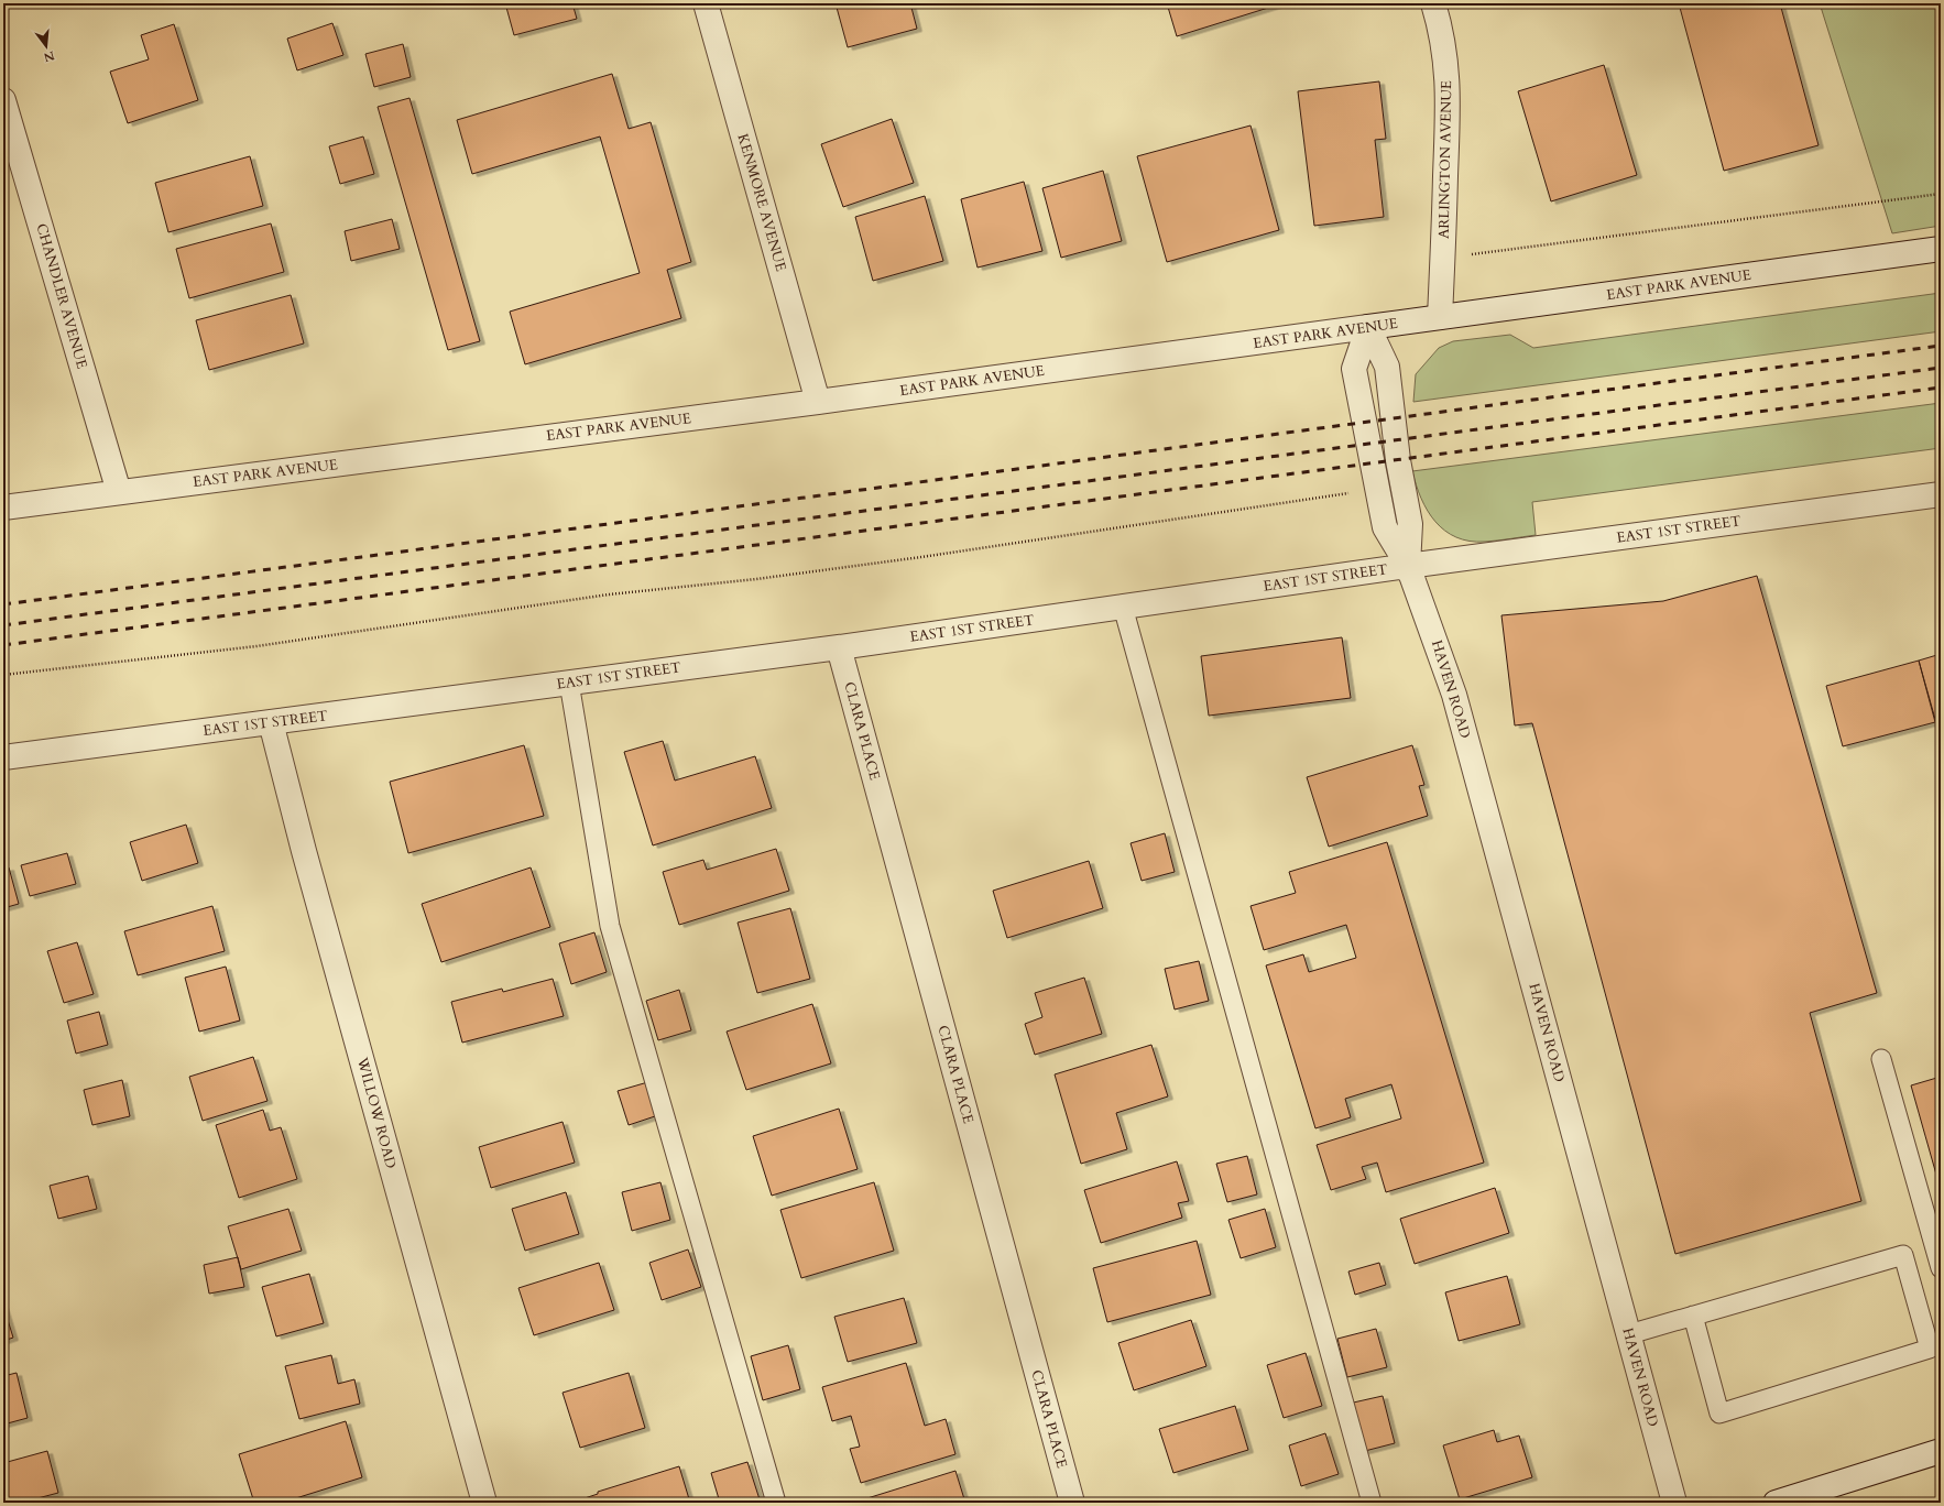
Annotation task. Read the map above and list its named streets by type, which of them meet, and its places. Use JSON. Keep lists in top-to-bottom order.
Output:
{
  "streets": {
    "street": [
      "ARLINGTON AVENUE",
      "KENMORE AVENUE",
      "EAST PARK AVENUE",
      "CHANDLER AVENUE",
      "EAST 1ST STREET",
      "HAVEN ROAD",
      "CLARA PLACE",
      "WILLOW ROAD"
    ]
  },
  "crossings": [
    ["ARLINGTON AVENUE", "EAST PARK AVENUE"],
    ["KENMORE AVENUE", "EAST PARK AVENUE"],
    ["EAST PARK AVENUE", "CHANDLER AVENUE"],
    ["EAST PARK AVENUE", "HAVEN ROAD"],
    ["EAST 1ST STREET", "HAVEN ROAD"],
    ["EAST 1ST STREET", "CLARA PLACE"],
    ["EAST 1ST STREET", "WILLOW ROAD"]
  ],
  "north": "bottom"
}
